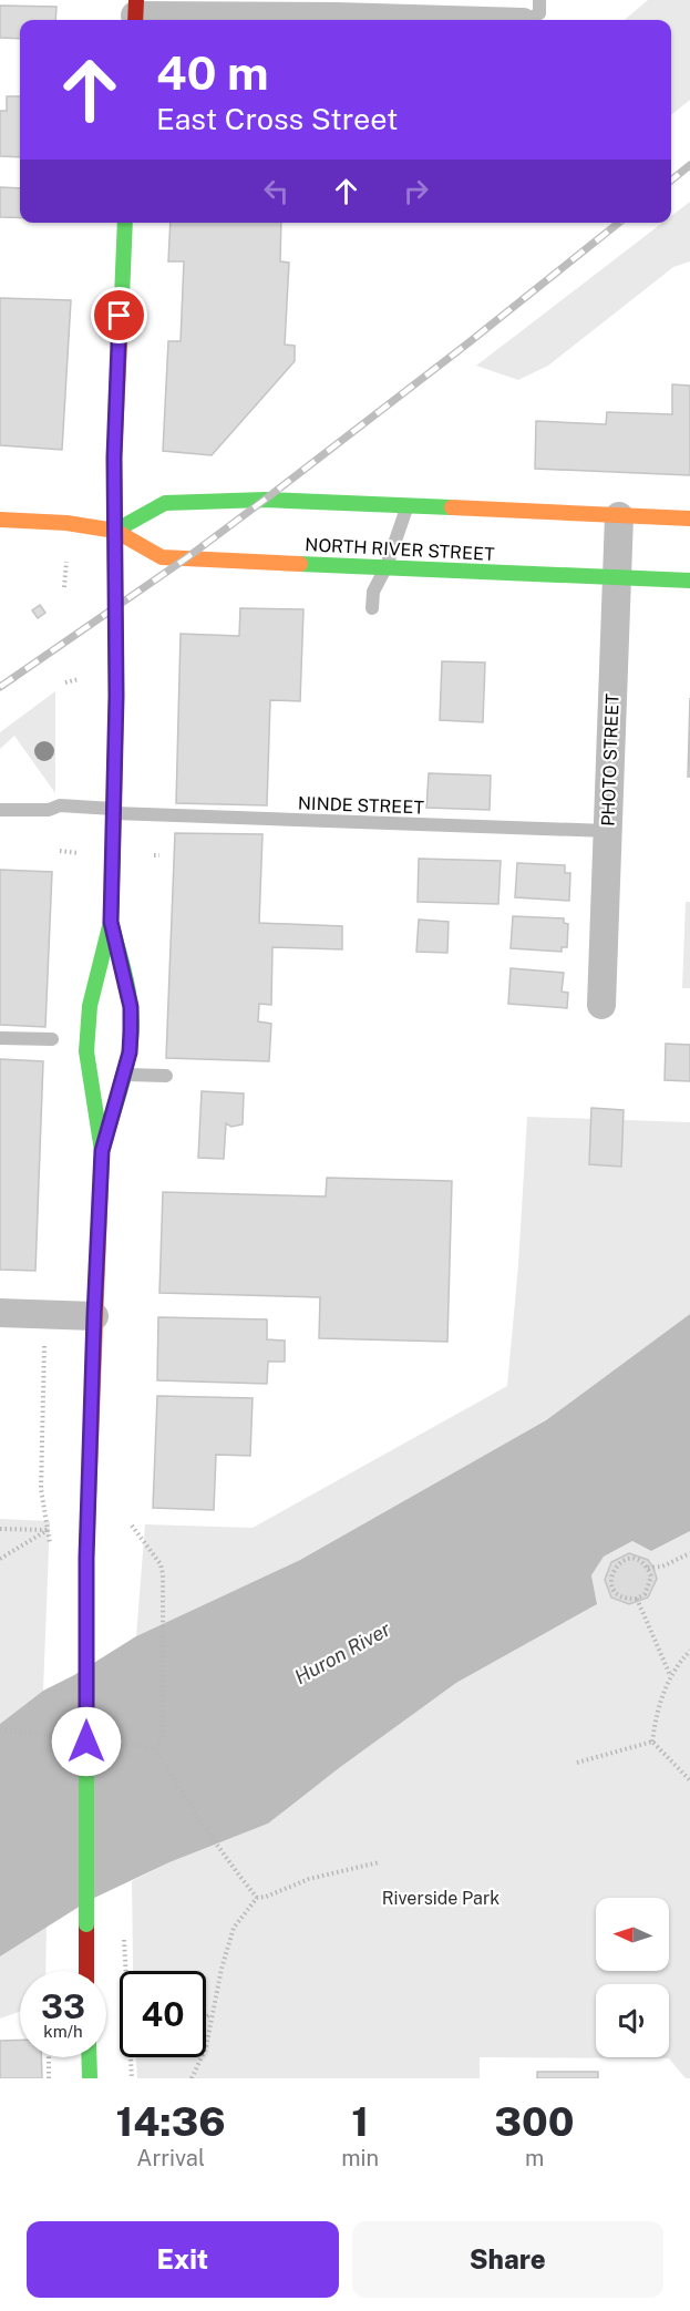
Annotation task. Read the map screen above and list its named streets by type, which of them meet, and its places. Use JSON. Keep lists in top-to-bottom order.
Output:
{
  "streets": {
    "street": ["NORTH RIVER STREET", "PHOTO STREET"],
    "lane": ["NINDE STREET"]
  },
  "crossings": [
    ["NORTH RIVER STREET", "PHOTO STREET"],
    ["PHOTO STREET", "NINDE STREET"]
  ],
  "water": ["Huron River"],
  "parks": ["Riverside Park"],
  "north": "left",
  "page": {
    "turn": ["40 m", "East Cross Street"],
    "speed": "33 km/h",
    "limit": "40",
    "eta": [
      "14:36",
      "Arrival",
      "1",
      "min",
      "300",
      "m"
    ],
    "buttons": ["Exit", "Share"]
  }
}
